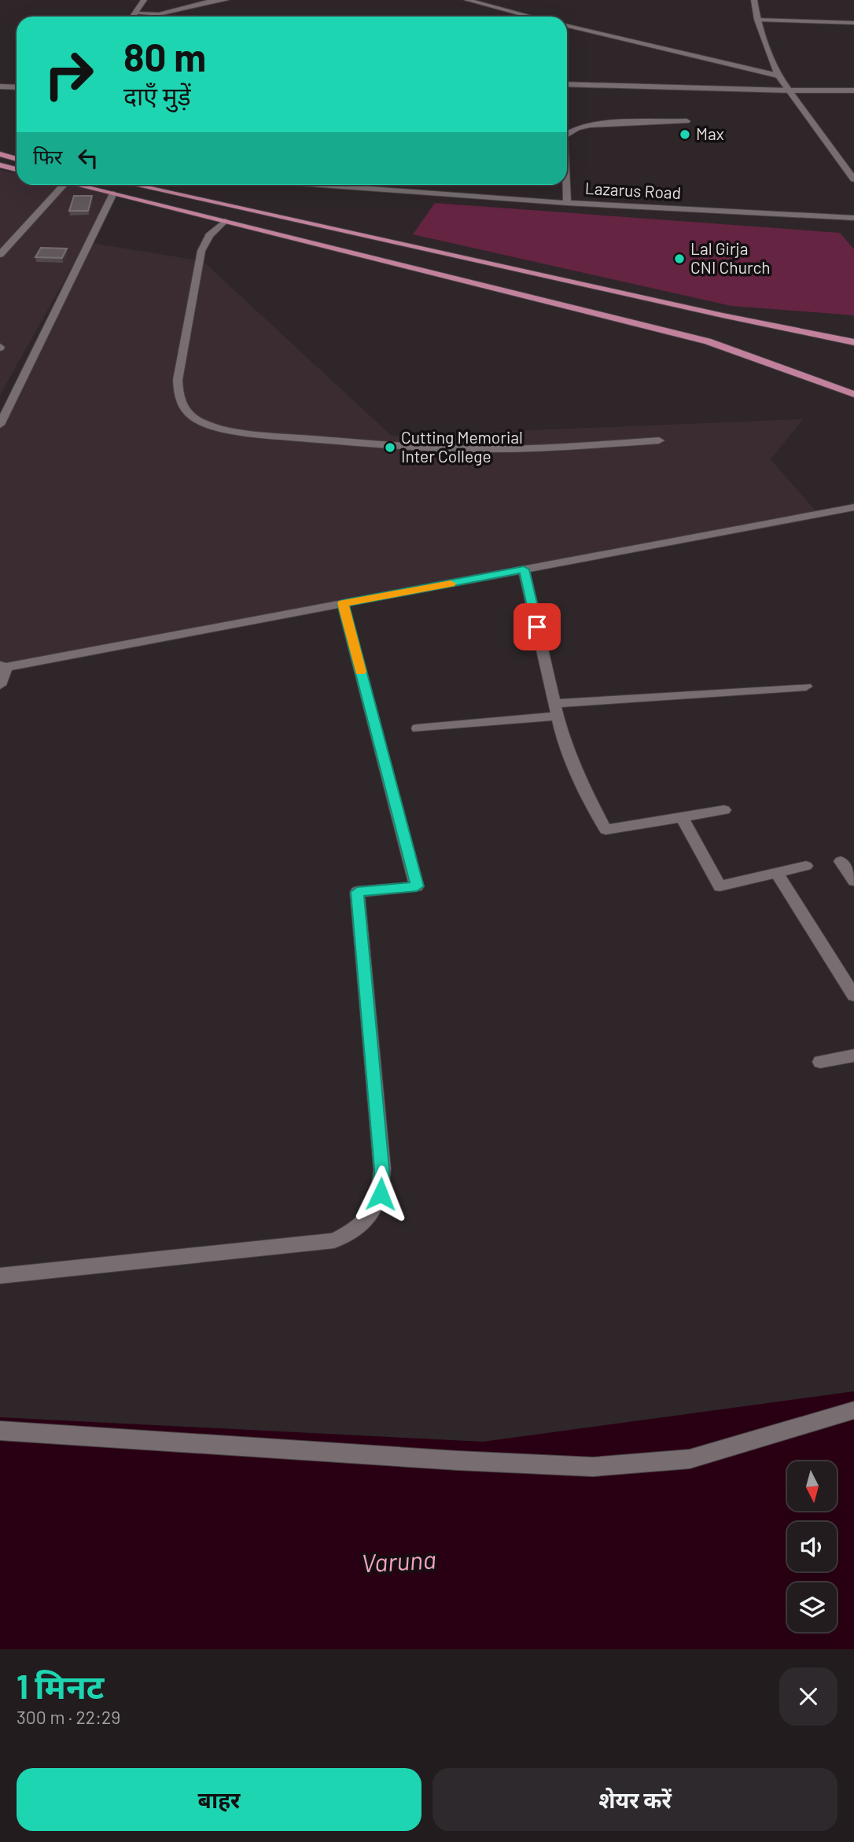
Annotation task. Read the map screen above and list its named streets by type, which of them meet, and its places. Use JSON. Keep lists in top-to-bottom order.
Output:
{
  "streets": {
    "street": ["Lazarus Road"]
  },
  "water": ["Varuna"],
  "places": ["Max", "Lal Girja CNI Church", "Cutting Memorial Inter College"],
  "north": "bottom",
  "page": {
    "turn": ["80 m", "दाएँ मुड़ें"],
    "then": "फिर",
    "heading": ["1 मिनट", "300 m · 22:29"],
    "buttons": ["बाहर", "शेयर करें"]
  }
}
